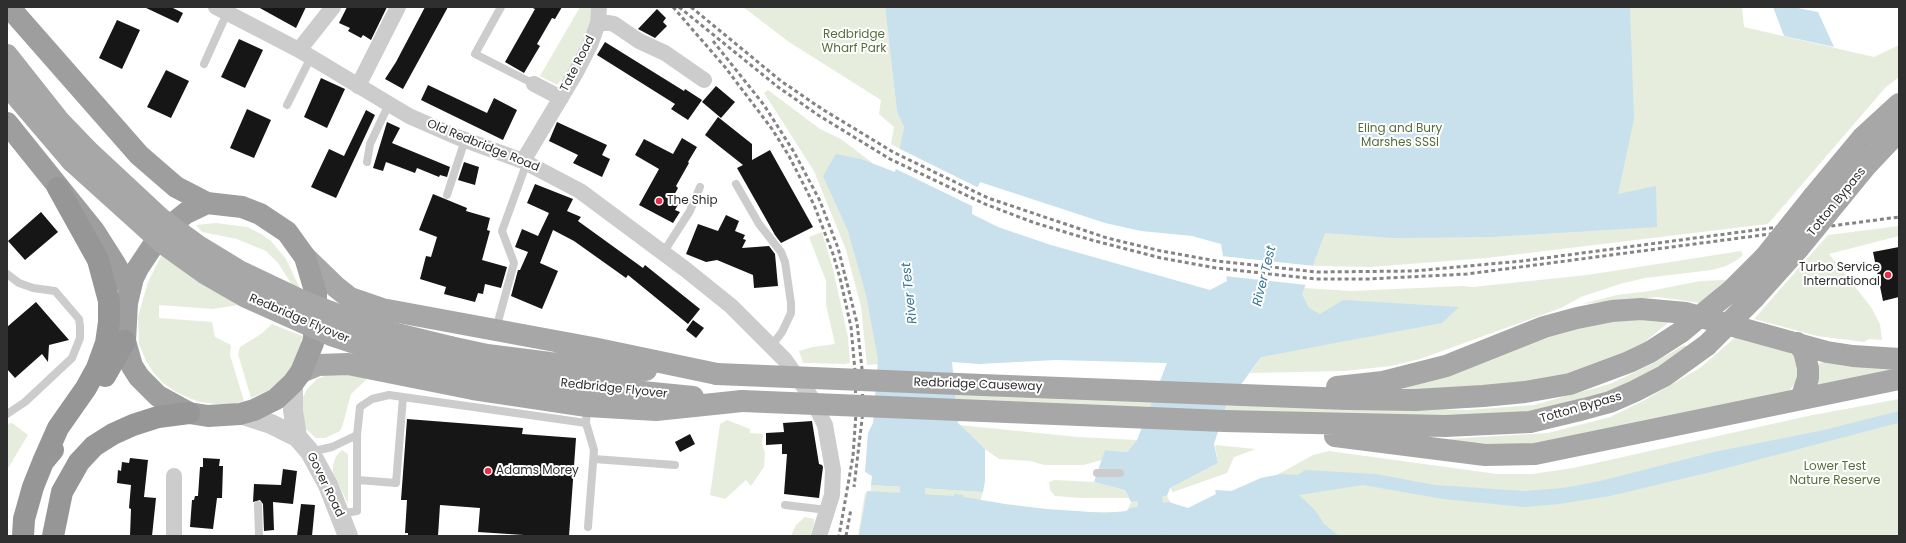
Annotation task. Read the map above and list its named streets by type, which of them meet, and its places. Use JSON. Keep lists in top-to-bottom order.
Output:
{
  "streets": {
    "main road": ["Totton Bypass", "Redbridge Flyover", "Redbridge Causeway"],
    "street": ["Tate Road", "Old Redbridge Road", "Gover Road"]
  },
  "crossings": [
    ["Tate Road", "Old Redbridge Road"],
    ["Totton Bypass", "Redbridge Causeway"],
    ["Redbridge Flyover", "Redbridge Causeway"]
  ],
  "water": ["River Test"],
  "parks": ["Redbridge Wharf Park", "Eling and Bury Marshes SSSI", "Lower Test Nature Reserve"],
  "places": ["The Ship", "Turbo Service International", "Adams Morey"]
}
